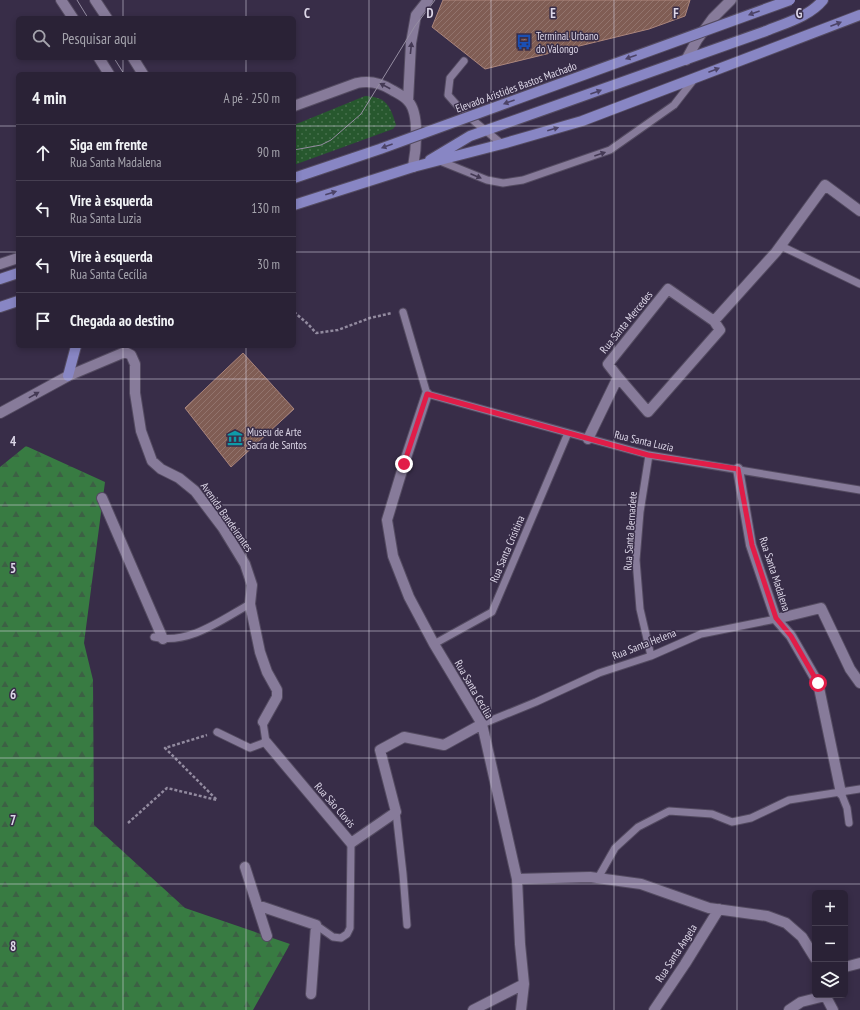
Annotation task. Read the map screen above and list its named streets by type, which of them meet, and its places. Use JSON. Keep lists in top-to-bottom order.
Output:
{
  "streets": {
    "main road": ["Elevado Aristides Bastos Machado"],
    "street": [
      "Rua Santa Mercedes",
      "Avenida Bandeirantes",
      "Rua Santa Madalena",
      "Rua Santa Helena",
      "Rua Santa Cecília",
      "Rua São Clovis",
      "Rua Santa Angela"
    ],
    "lane": ["Rua Santa Luzia", "Rua Santa Bernadete", "Rua Santa Crisitina"]
  },
  "crossings": [
    ["Rua Santa Luzia", "Rua Santa Bernadete"],
    ["Rua Santa Luzia", "Rua Santa Crisitina"],
    ["Rua Santa Luzia", "Rua Santa Madalena"],
    ["Rua Santa Luzia", "Rua Santa Cecília"],
    ["Rua Santa Bernadete", "Rua Santa Helena"],
    ["Rua Santa Crisitina", "Rua Santa Cecília"],
    ["Rua Santa Madalena", "Rua Santa Helena"],
    ["Rua Santa Helena", "Rua Santa Cecília"]
  ],
  "places": {
    "bus stop": ["Terminal Urbano do Valongo"],
    "museum": ["Museu de Arte Sacra de Santos"]
  },
  "page": {
    "search": "Pesquisar aqui",
    "heading": ["4 min", "A pé · 250 m"],
    "list": [
      ["Siga em frente", "Rua Santa Madalena", "90 m"],
      ["Vire à esquerda", "Rua Santa Luzia", "130 m"],
      ["Vire à esquerda", "Rua Santa Cecília", "30 m"],
      "Chegada ao destino"
    ],
    "map_buttons": ["+", "−"]
  },
  "grid": {
    "columns": [
      "C",
      "D",
      "E",
      "F",
      "G"
    ],
    "rows": [
      "4",
      "5",
      "6",
      "7",
      "8"
    ]
  }
}
